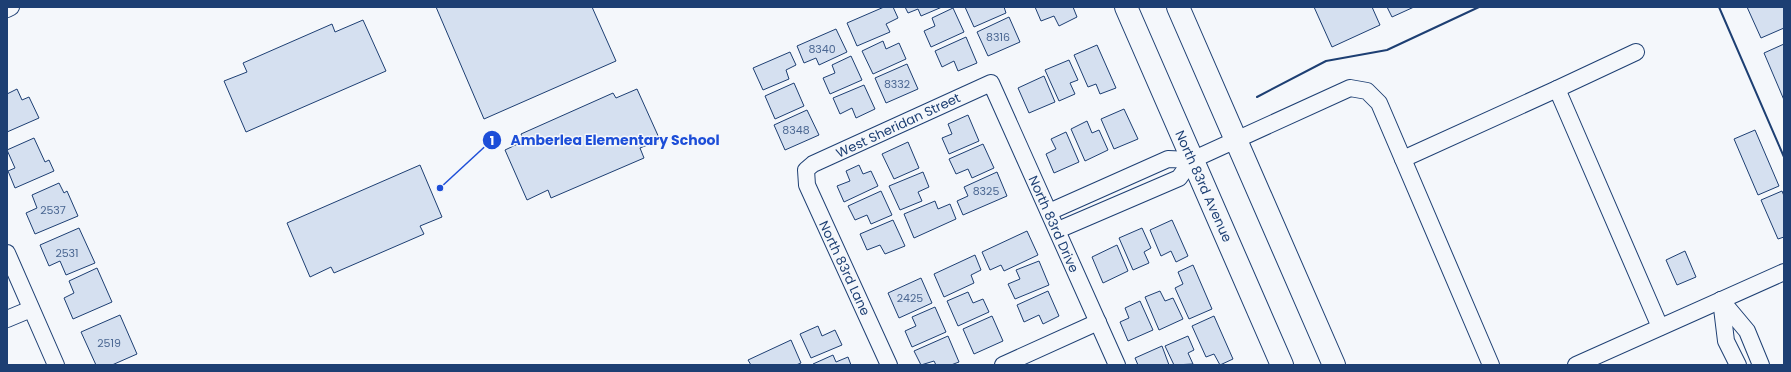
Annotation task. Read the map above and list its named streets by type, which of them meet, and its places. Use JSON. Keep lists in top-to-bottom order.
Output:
{
  "streets": {
    "main road": ["North 83rd Avenue"],
    "street": ["West Sheridan Street", "North 83rd Drive", "North 83rd Lane"]
  },
  "crossings": [
    ["West Sheridan Street", "North 83rd Drive"],
    ["West Sheridan Street", "North 83rd Lane"]
  ],
  "places": ["Amberlea Elementary School"],
  "house_numbers": [
    "8316",
    "8340",
    "8332",
    "8348",
    "8325",
    "2537",
    "2531",
    "2425",
    "2519"
  ]
}
